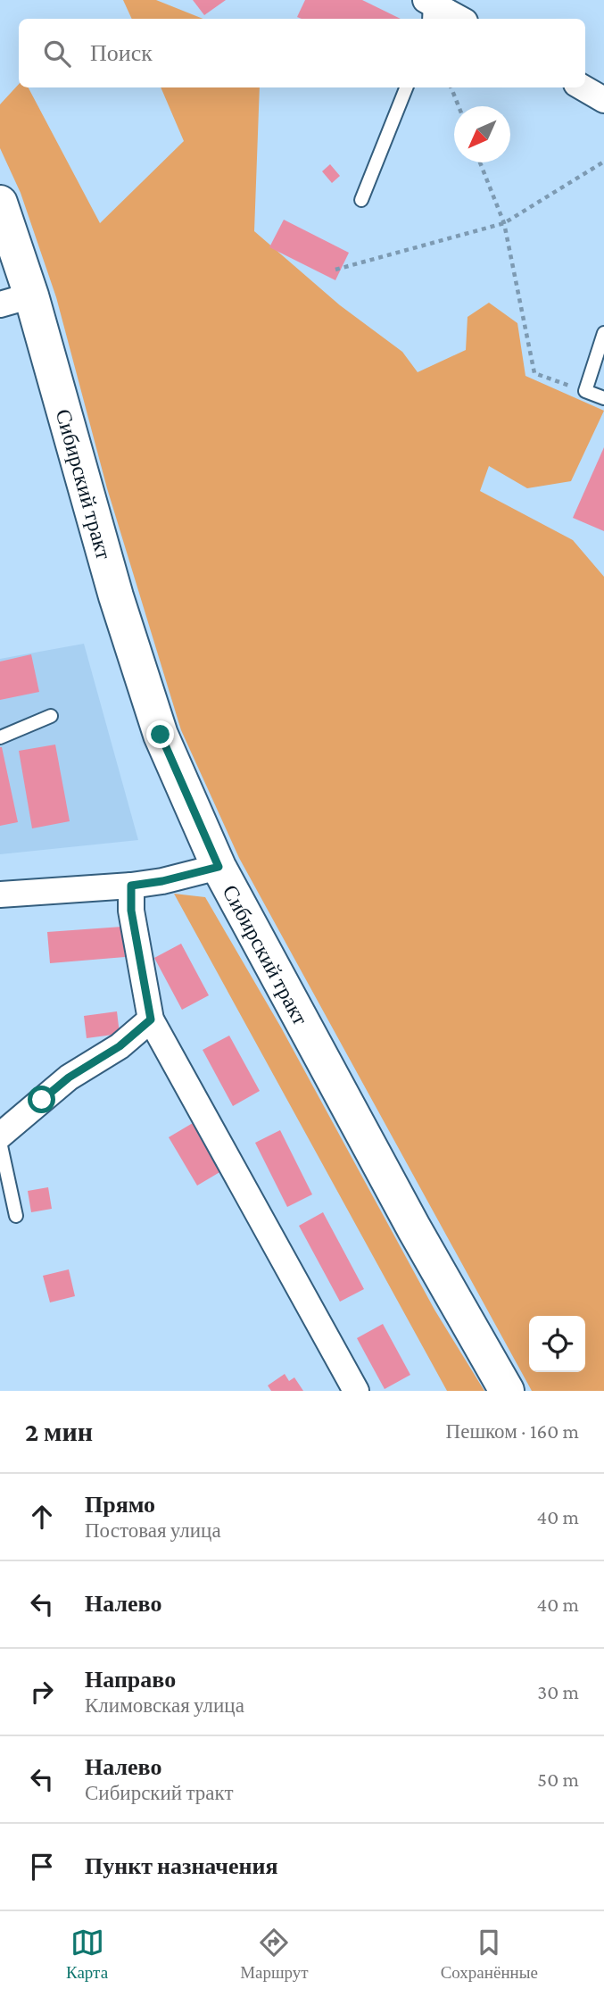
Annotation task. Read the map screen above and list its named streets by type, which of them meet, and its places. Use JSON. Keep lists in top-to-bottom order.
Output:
{
  "streets": {
    "main road": ["Сибирский тракт"]
  },
  "north": "bottom left",
  "page": {
    "search": "Поиск",
    "heading": ["2 мин", "Пешком · 160 m"],
    "list": [
      ["Прямо", "Постовая улица", "40 m"],
      ["Налево", "40 m"],
      ["Направо", "Климовская улица", "30 m"],
      ["Налево", "Сибирский тракт", "50 m"],
      "Пункт назначения"
    ],
    "nav": ["Карта", "Маршрут", "Сохранённые"]
  }
}
